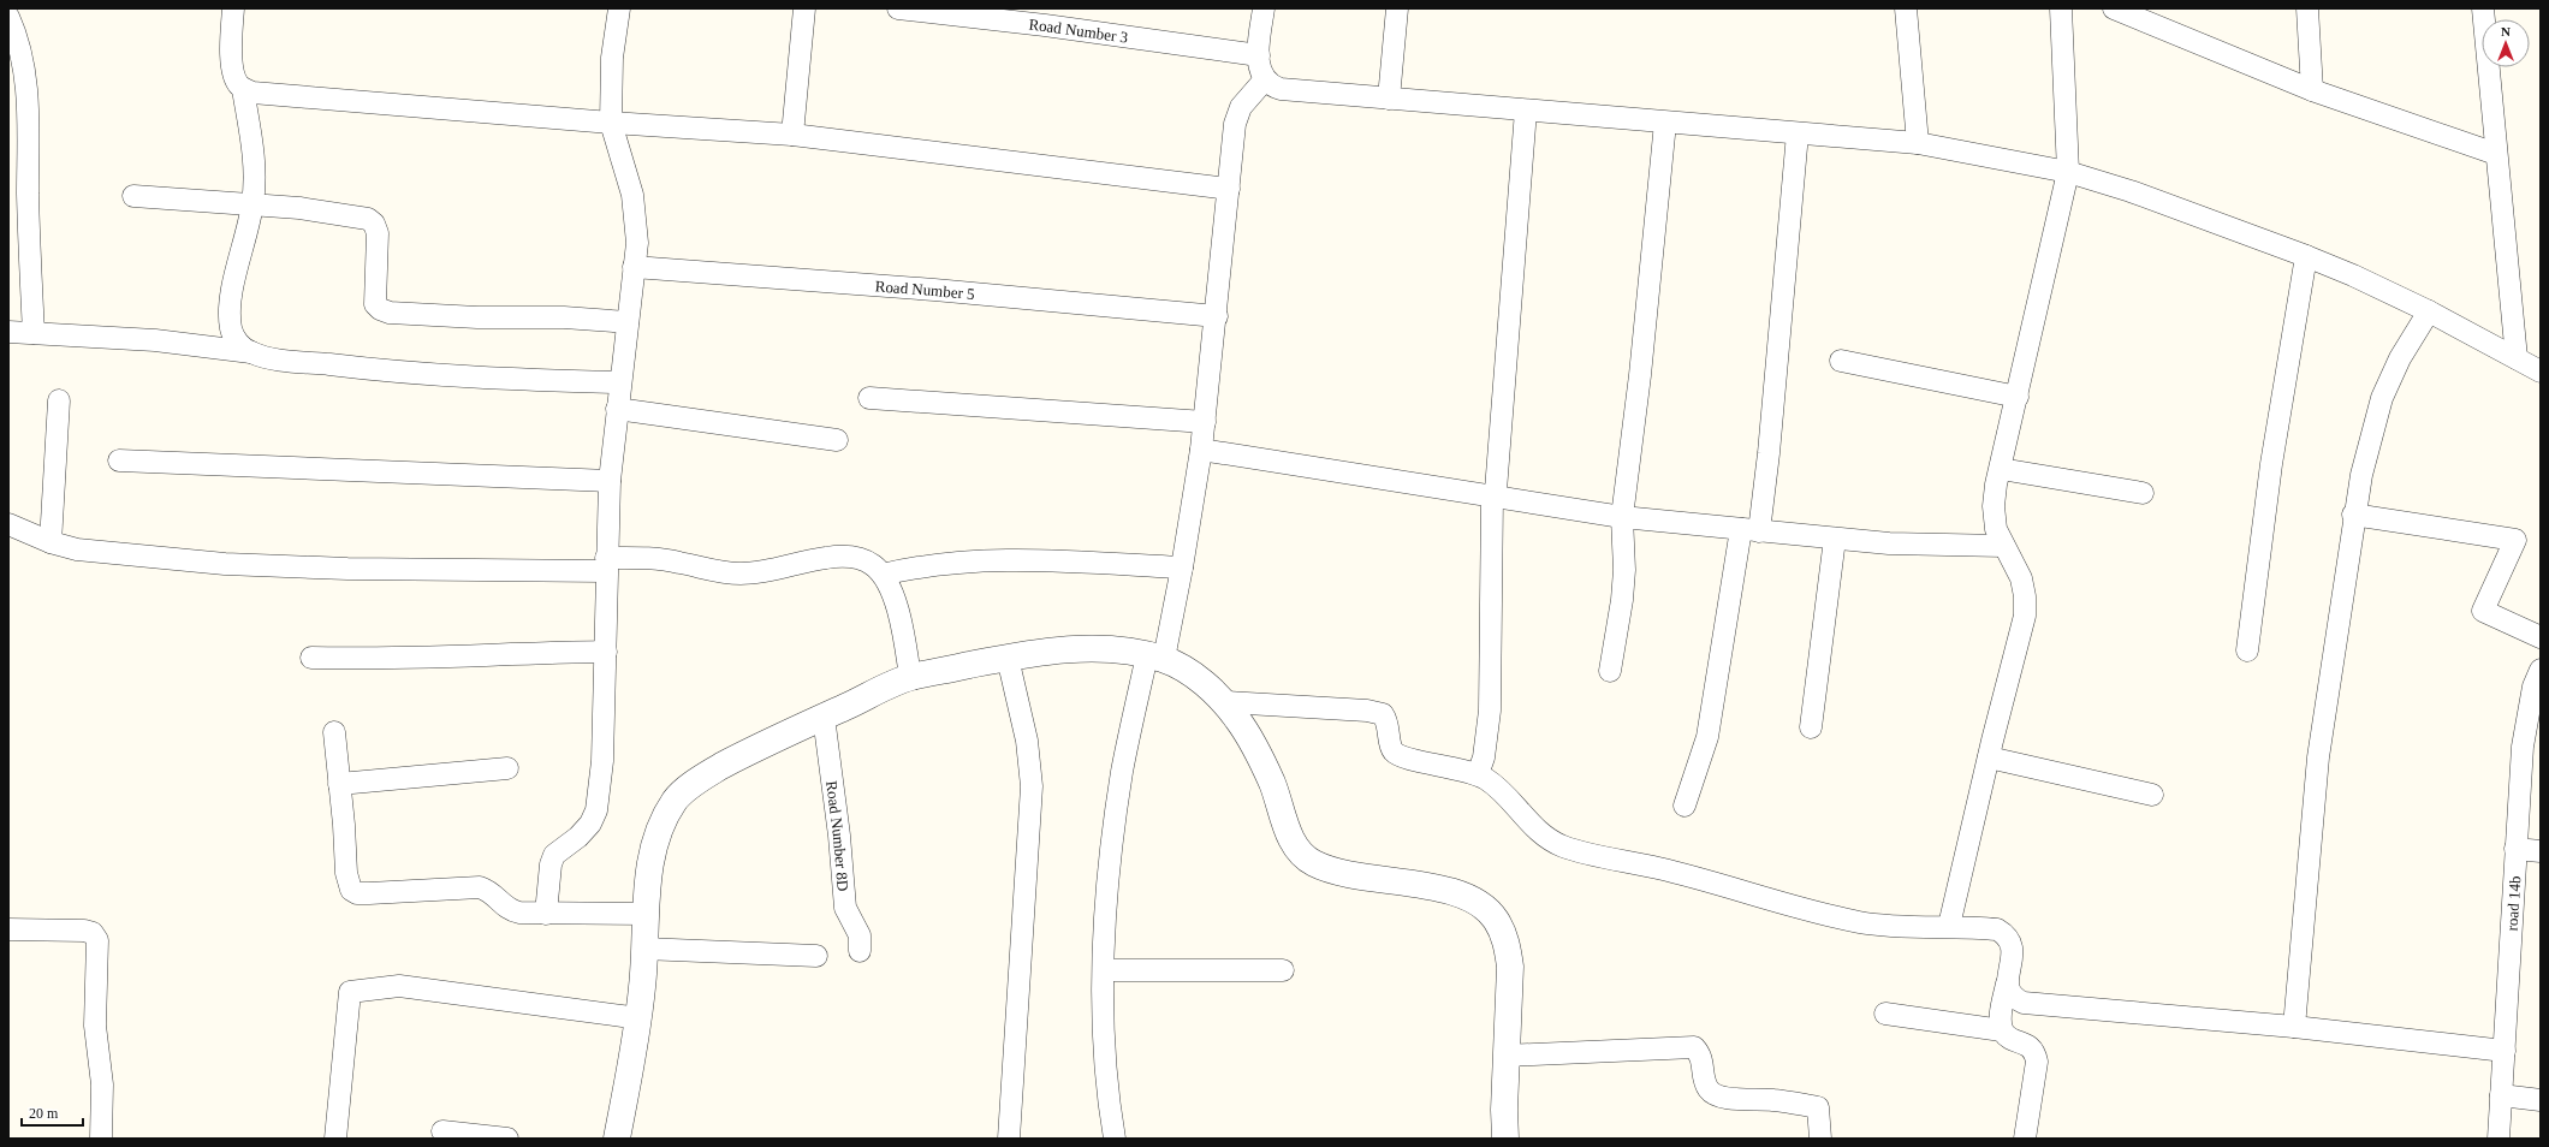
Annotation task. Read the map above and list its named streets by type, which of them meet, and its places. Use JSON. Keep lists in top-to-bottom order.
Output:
{
  "streets": {
    "street": [
      "Road Number 3",
      "Road Number 5",
      "Road Number 8D",
      "road 14b"
    ]
  },
  "scale_bar": "20 m",
  "north": "top"
}
